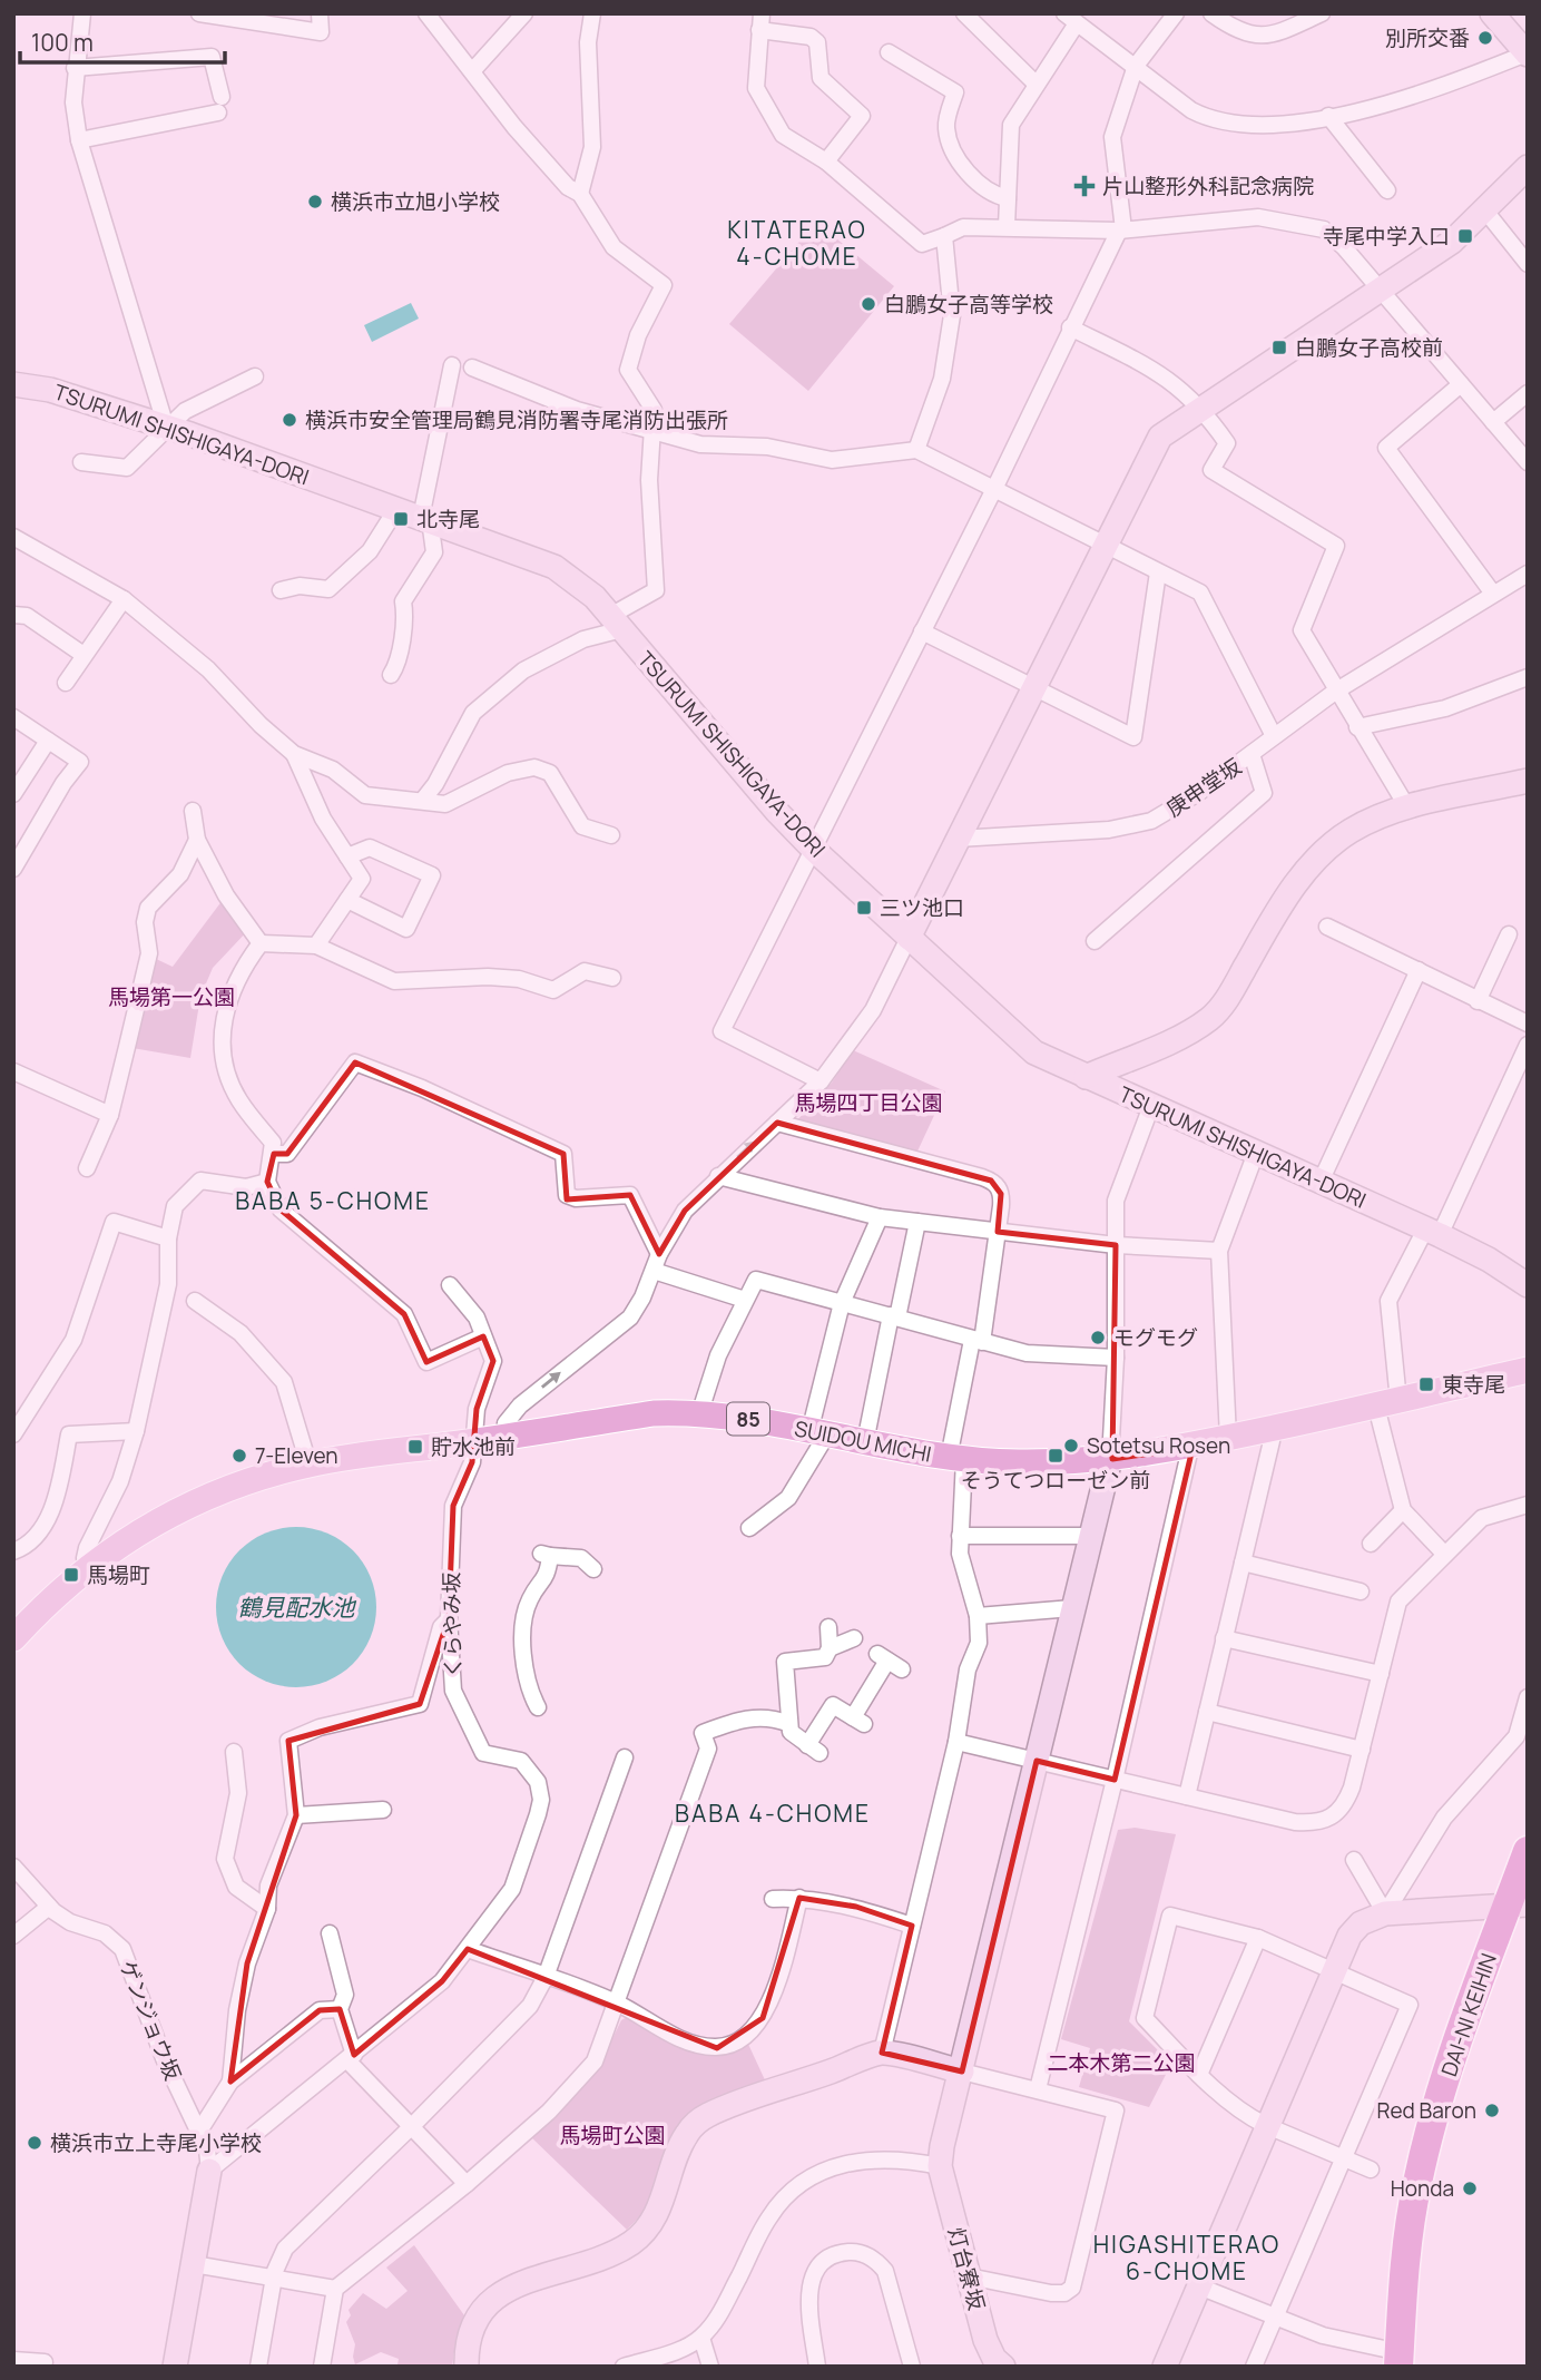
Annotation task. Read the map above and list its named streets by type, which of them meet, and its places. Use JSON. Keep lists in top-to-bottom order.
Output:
{
  "streets": {
    "highway": ["DAI-NI KEIHIN"],
    "main road": ["85", "SUIDOU MICHI"],
    "street": [
      "TSURUMI SHISHIGAYA-DORI",
      "庚申堂坂",
      "くらやみ坂",
      "ゲンジョウ坂",
      "灯台寮坂"
    ]
  },
  "crossings": [
    ["SUIDOU MICHI", "くらやみ坂"]
  ],
  "districts": [
    "KITATERAO 4-CHOME",
    "BABA 5-CHOME",
    "BABA 4-CHOME",
    "HIGASHITERAO 6-CHOME"
  ],
  "water": ["鶴見配水池"],
  "parks": [
    "馬場第一公園",
    "馬場四丁目公園",
    "二本木第二公園",
    "馬場町公園"
  ],
  "places": {
    "other": [
      "別所交番",
      "横浜市立旭小学校",
      "白鵬女子高等学校",
      "横浜市安全管理局鶴見消防署寺尾消防出張所",
      "モグモグ",
      "Sotetsu Rosen",
      "7-Eleven",
      "Red Baron",
      "横浜市立上寺尾小学校",
      "Honda"
    ],
    "health": ["片山整形外科記念病院"],
    "transit": [
      "寺尾中学入口",
      "白鵬女子高校前",
      "北寺尾",
      "三ツ池口",
      "東寺尾",
      "貯水池前",
      "そうてつローゼン前",
      "馬場町"
    ]
  },
  "scale_bar": "100 m"
}
